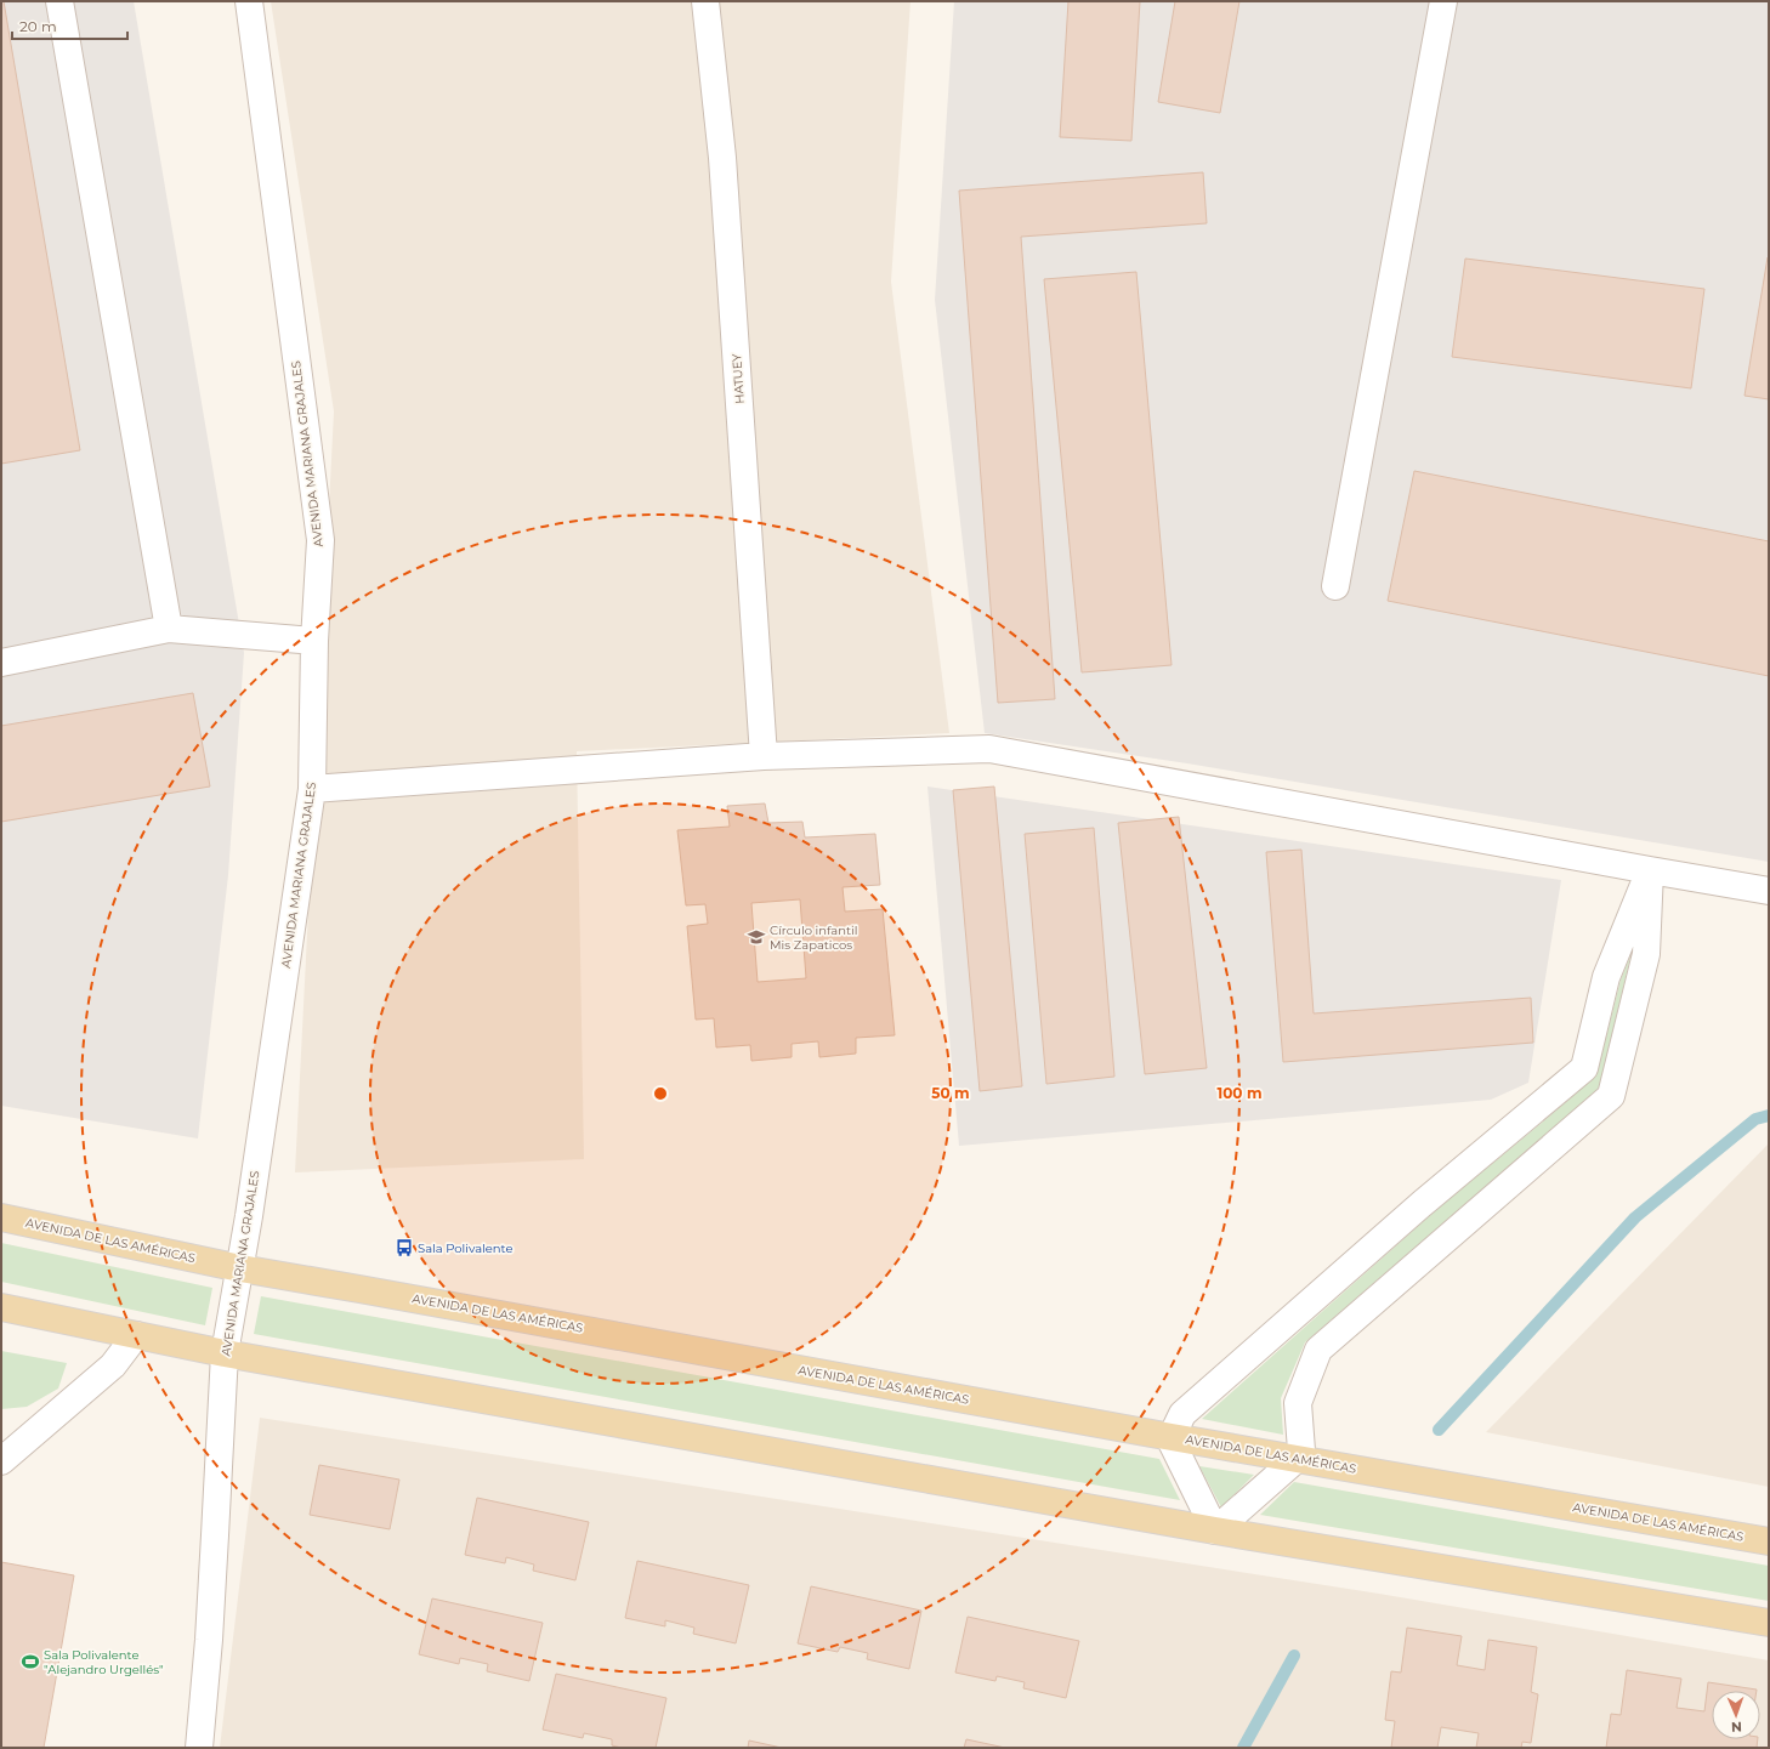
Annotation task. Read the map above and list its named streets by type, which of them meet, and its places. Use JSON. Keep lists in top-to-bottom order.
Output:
{
  "streets": {
    "main road": ["AVENIDA DE LAS AMÉRICAS"],
    "street": ["HATUEY", "AVENIDA MARIANA GRAJALES"]
  },
  "crossings": [
    ["AVENIDA MARIANA GRAJALES", "AVENIDA DE LAS AMÉRICAS"]
  ],
  "places": {
    "school or university": ["Círculo infantil Mis Zapaticos"],
    "bus stop": ["Sala Polivalente"],
    "sports": ["Sala Polivalente \"Alejandro Urgellés\""]
  },
  "scale_bar": "20 m",
  "north": "bottom",
  "rings": ["50 m", "100 m"]
}
